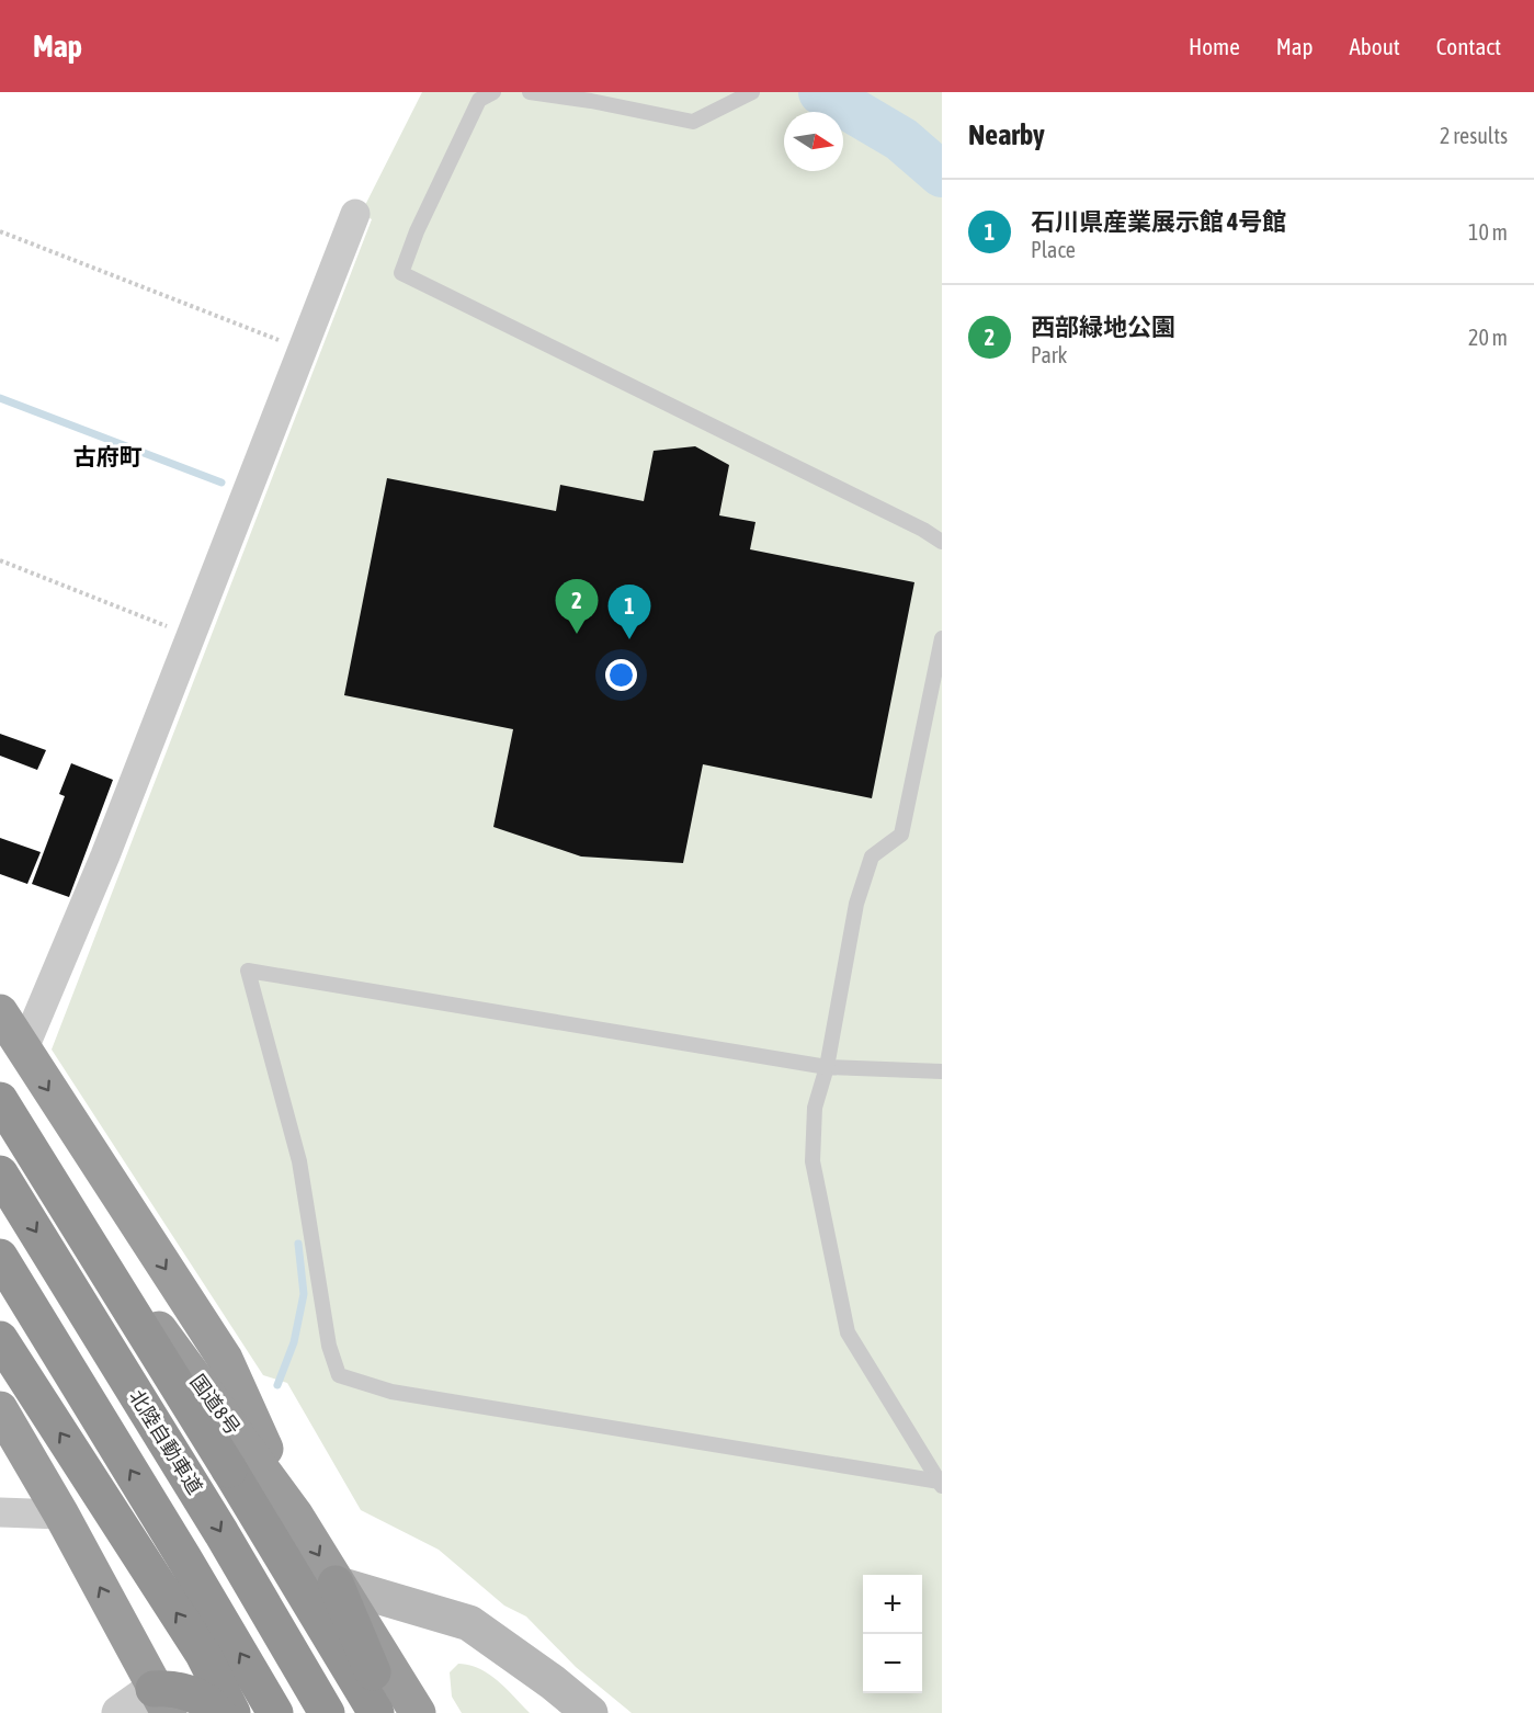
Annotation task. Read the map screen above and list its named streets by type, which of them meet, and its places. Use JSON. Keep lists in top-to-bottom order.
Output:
{
  "streets": {
    "highway": ["国道8号", "北陸自動車道"]
  },
  "districts": ["古府町"],
  "north": "right",
  "page": {
    "header": "Map",
    "nav": [
      "Home",
      "Map",
      "About",
      "Contact"
    ],
    "heading": ["Nearby", "2 results"],
    "list": [
      {
        "mark": "1",
        "name": "石川県産業展示館 4号館",
        "note": "Place",
        "value": "10 m"
      },
      {
        "mark": "2",
        "name": "西部緑地公園",
        "note": "Park",
        "value": "20 m"
      }
    ],
    "pins": ["2", "1"],
    "map_buttons": ["+", "−"]
  }
}
